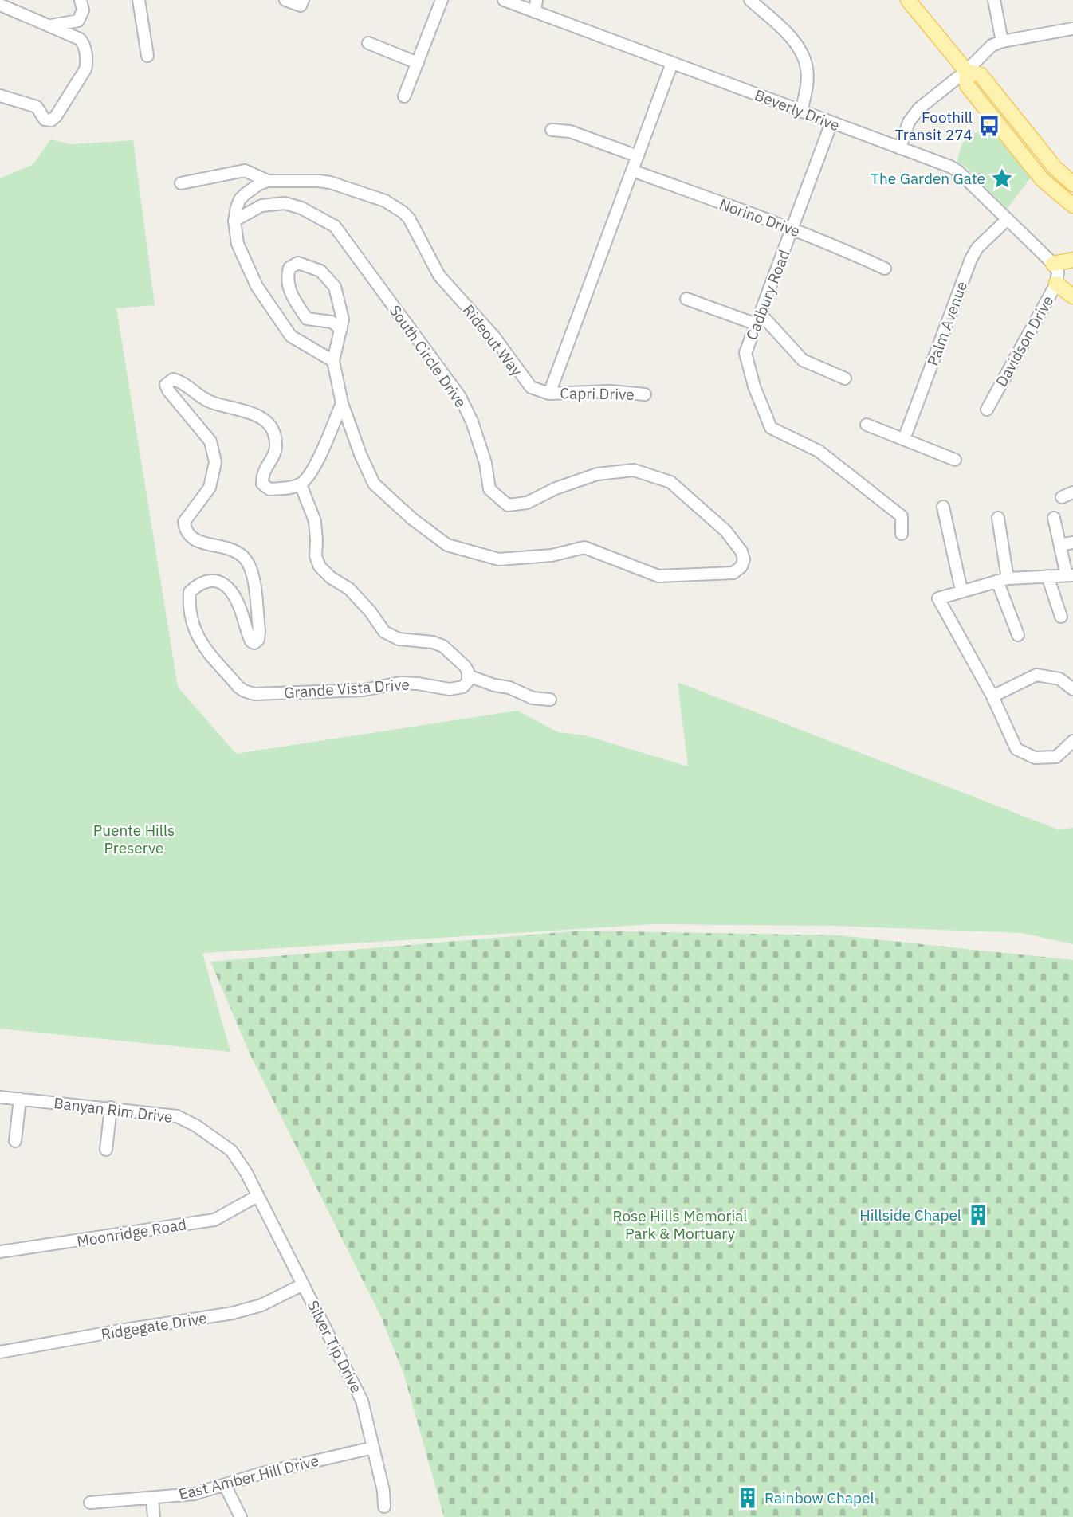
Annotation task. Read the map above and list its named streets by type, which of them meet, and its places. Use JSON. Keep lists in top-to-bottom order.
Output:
{
  "streets": {
    "street": [
      "Beverly Drive",
      "Norino Drive",
      "Cadbury Road",
      "Palm Avenue",
      "Rideout Way",
      "Davidson Drive",
      "South Circle Drive",
      "Capri Drive",
      "Grande Vista Drive",
      "Banyan Rim Drive",
      "Moonridge Road",
      "Ridgegate Drive",
      "Silver Tip Drive",
      "East Amber Hill Drive"
    ]
  },
  "crossings": [
    ["Beverly Drive", "Cadbury Road"],
    ["Beverly Drive", "Palm Avenue"],
    ["Beverly Drive", "Davidson Drive"],
    ["Norino Drive", "Cadbury Road"],
    ["Rideout Way", "Capri Drive"],
    ["Banyan Rim Drive", "Moonridge Road"],
    ["Banyan Rim Drive", "Silver Tip Drive"],
    ["Moonridge Road", "Silver Tip Drive"],
    ["Ridgegate Drive", "Silver Tip Drive"],
    ["Silver Tip Drive", "East Amber Hill Drive"]
  ],
  "parks": ["Puente Hills Preserve", "Rose Hills Memorial Park & Mortuary"],
  "places": {
    "bus stop": ["Foothill Transit 274"],
    "place": ["The Garden Gate"],
    "building": ["Hillside Chapel", "Rainbow Chapel"]
  }
}
